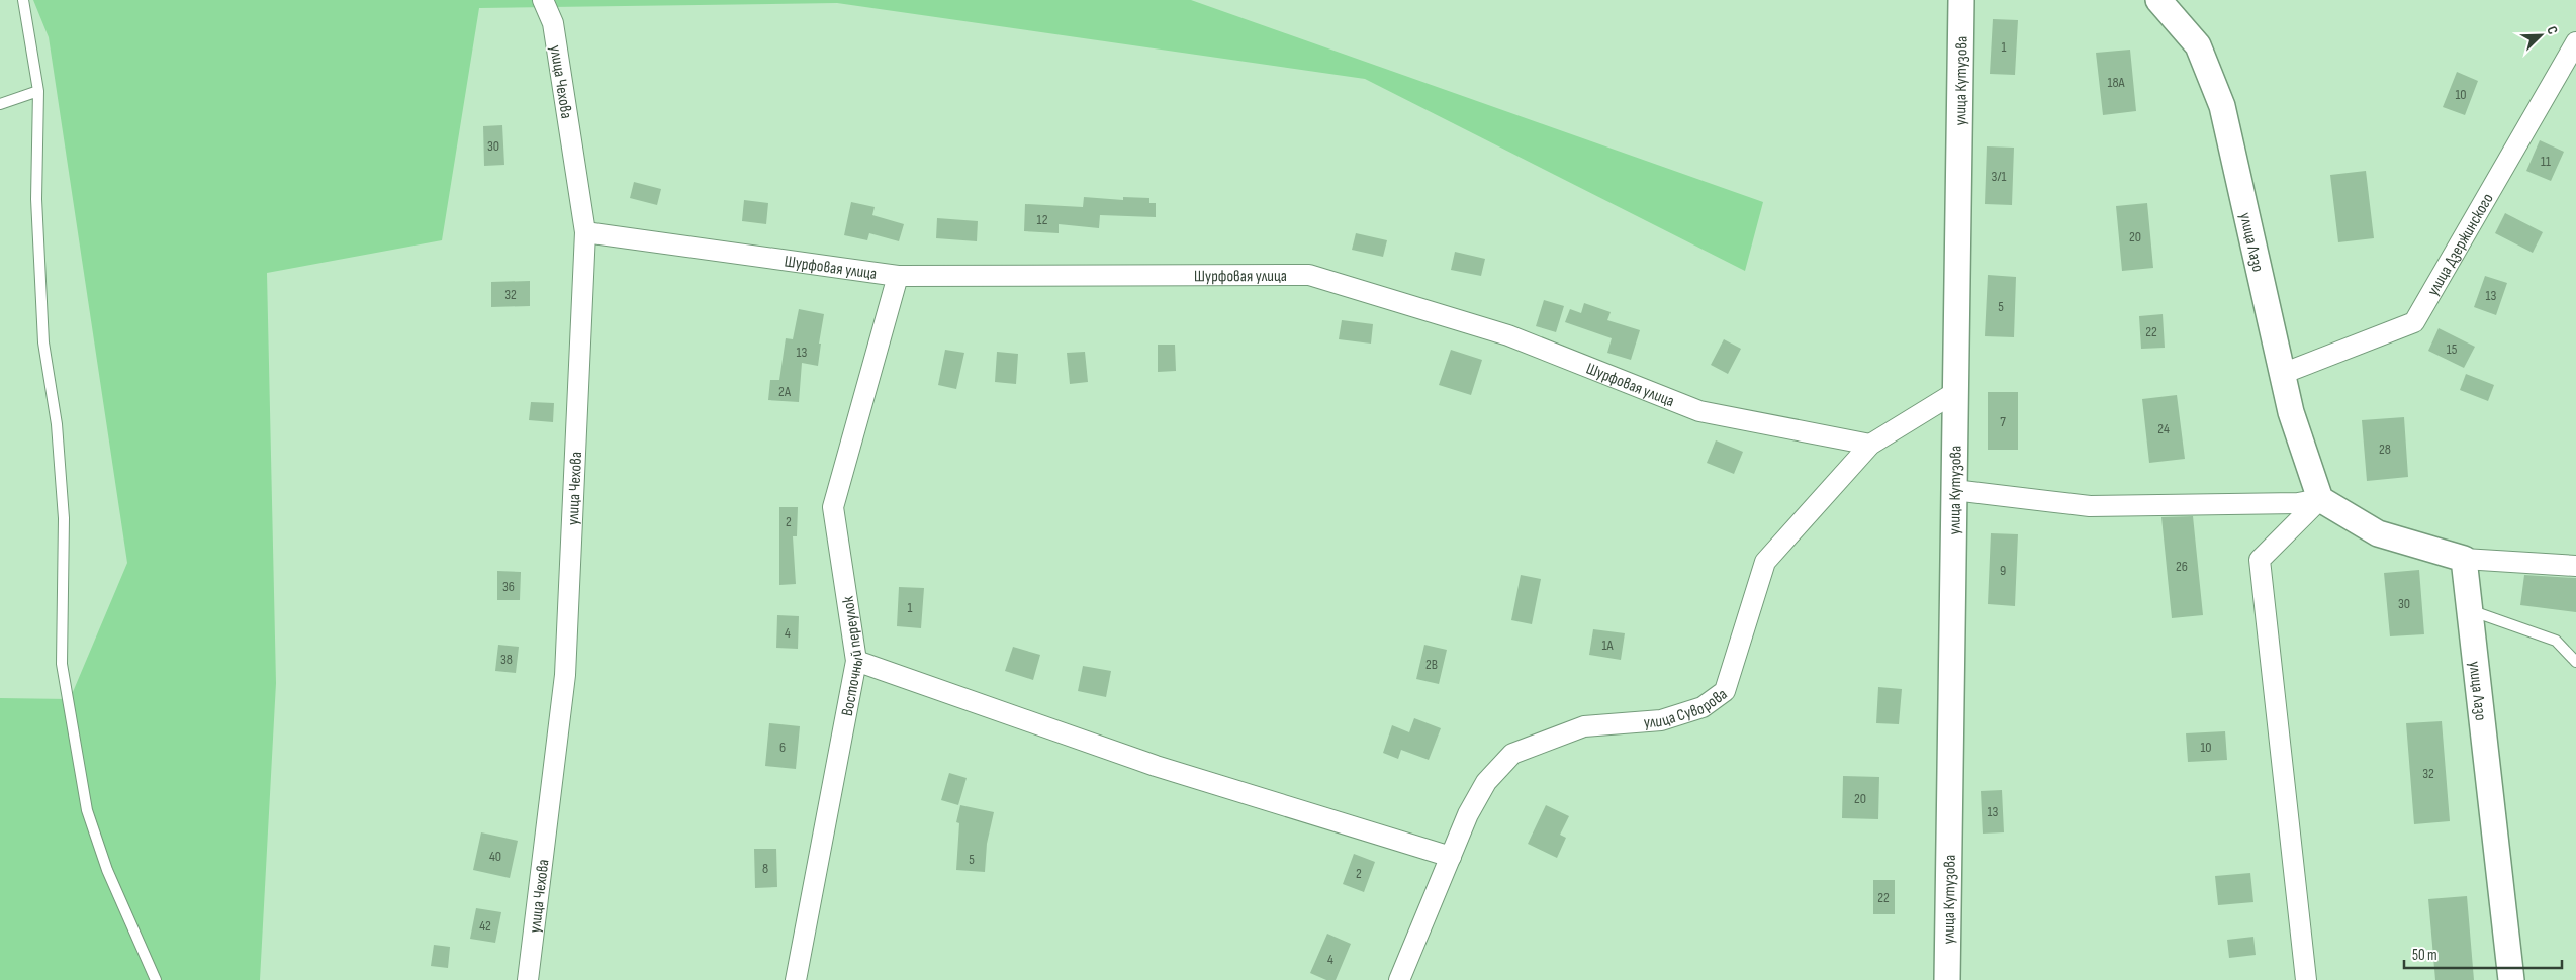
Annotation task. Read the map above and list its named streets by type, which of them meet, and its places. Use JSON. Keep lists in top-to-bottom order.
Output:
{
  "streets": {
    "street": [
      "улица Кутузова",
      "улица Чехова",
      "улица Лазо",
      "улица Дзержинского",
      "Шурфовая улица",
      "Восточный переулок",
      "улица Суворова"
    ]
  },
  "crossings": [
    ["улица Кутузова", "улица Суворова"],
    ["улица Чехова", "Шурфовая улица"],
    ["улица Лазо", "улица Дзержинского"],
    ["Шурфовая улица", "Восточный переулок"],
    ["Шурфовая улица", "улица Суворова"]
  ],
  "house_numbers": [
    "1",
    "18А",
    "10",
    "30",
    "11",
    "3/1",
    "12",
    "20",
    "32",
    "13",
    "5",
    "22",
    "15",
    "13",
    "2А",
    "7",
    "24",
    "28",
    "2",
    "26",
    "9",
    "36",
    "30",
    "1",
    "4",
    "1А",
    "38",
    "2В",
    "6",
    "10",
    "32",
    "20",
    "13",
    "40",
    "5",
    "8",
    "2",
    "22",
    "42",
    "4"
  ],
  "scale_bar": "50 m",
  "north": "top right"
}
